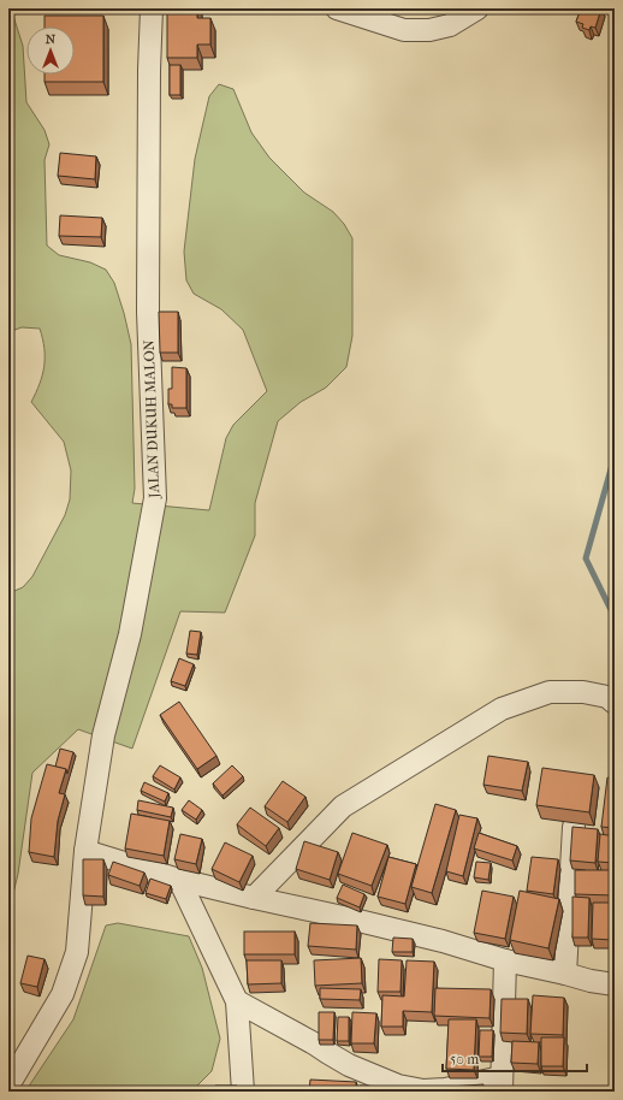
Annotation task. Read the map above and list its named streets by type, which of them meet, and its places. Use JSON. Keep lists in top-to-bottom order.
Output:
{
  "streets": {
    "street": ["JALAN DUKUH MALON"]
  },
  "scale_bar": "50 m",
  "north": "top"
}
